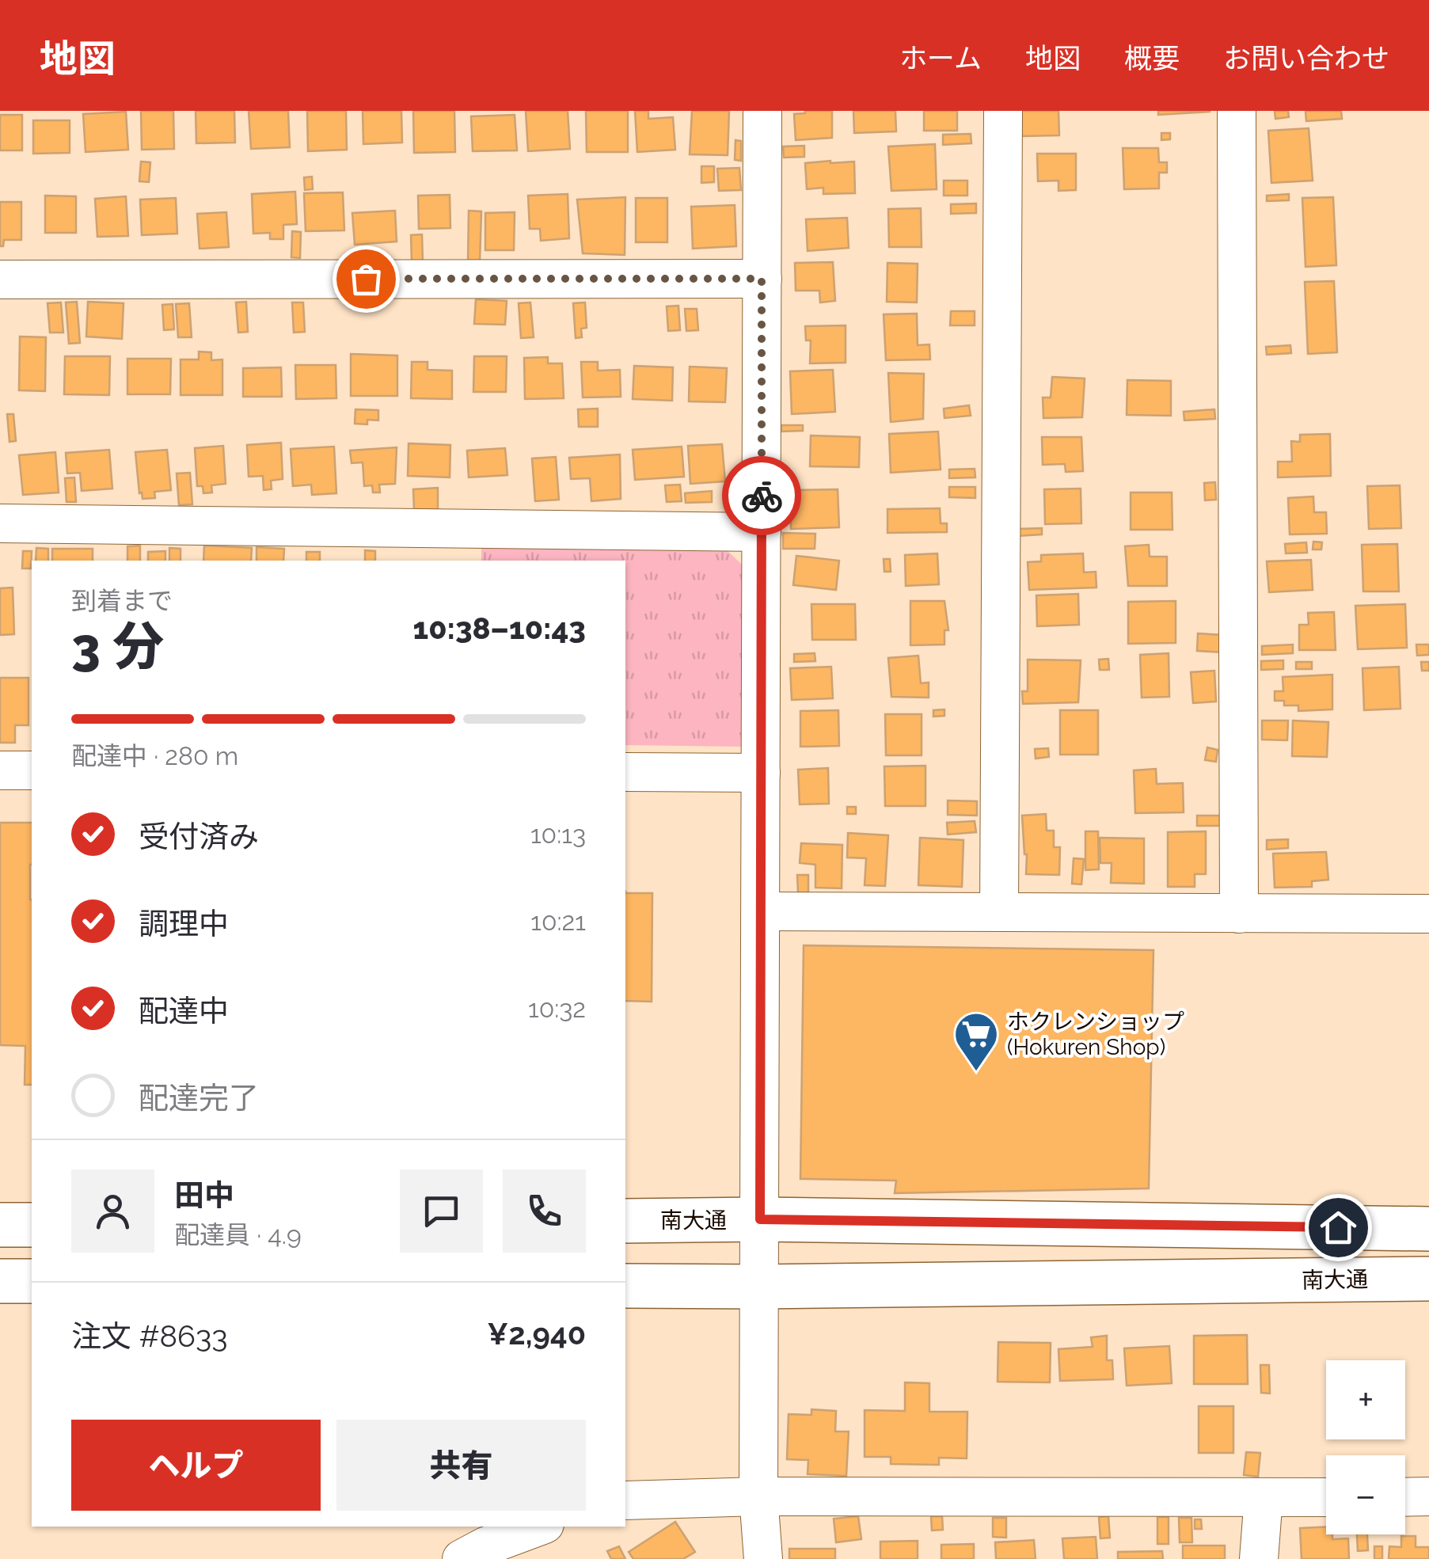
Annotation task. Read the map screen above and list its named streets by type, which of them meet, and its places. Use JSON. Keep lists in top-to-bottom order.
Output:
{
  "streets": {
    "main road": ["南大通"]
  },
  "places": {
    "supermarket": ["ホクレンショップ (Hokuren Shop)"]
  },
  "page": {
    "header": "地図",
    "nav": [
      "ホーム",
      "地図",
      "概要",
      "お問い合わせ"
    ],
    "heading": ["3 分", "到着まで", "10:38–10:43"],
    "panel": [
      "田中",
      "配達員 · 4.9",
      "注文 #8633",
      "¥2,940"
    ],
    "bar": "配達中 · 280 m",
    "list": [
      ["受付済み", "10:13"],
      ["調理中", "10:21"],
      ["配達中", "10:32"],
      "配達完了"
    ],
    "map_buttons": ["+", "−"],
    "buttons": ["ヘルプ", "共有"]
  }
}
